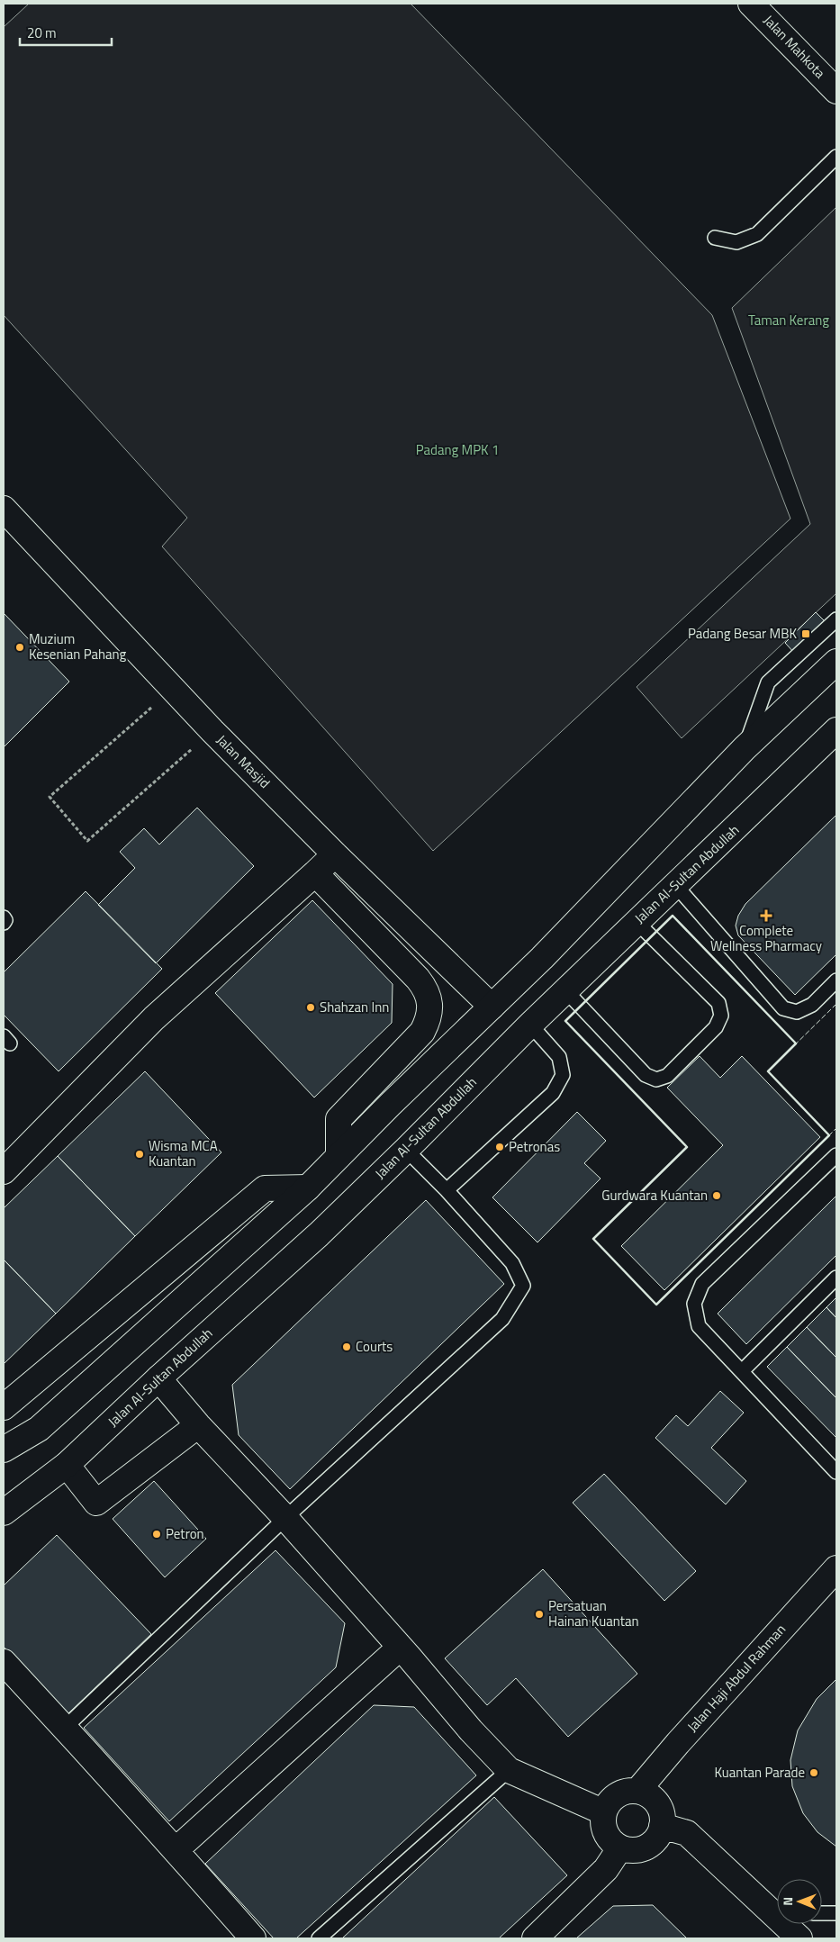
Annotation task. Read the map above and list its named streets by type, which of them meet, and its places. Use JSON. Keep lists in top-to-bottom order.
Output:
{
  "streets": {
    "main road": [
      "Jalan Mahkota",
      "Jalan Masjid",
      "Jalan Al-Sultan Abdullah",
      "Jalan Haji Abdul Rahman"
    ]
  },
  "parks": ["Taman Kerang", "Padang MPK 1"],
  "places": {
    "transit": ["Padang Besar MBK"],
    "other": [
      "Muzium Kesenian Pahang",
      "Shahzan Inn",
      "Petronas",
      "Wisma MCA Kuantan",
      "Gurdwara Kuantan",
      "Courts",
      "Petron",
      "Persatuan Hainan Kuantan",
      "Kuantan Parade"
    ],
    "health": ["Complete Wellness Pharmacy"]
  },
  "scale_bar": "20 m",
  "north": "left"
}
